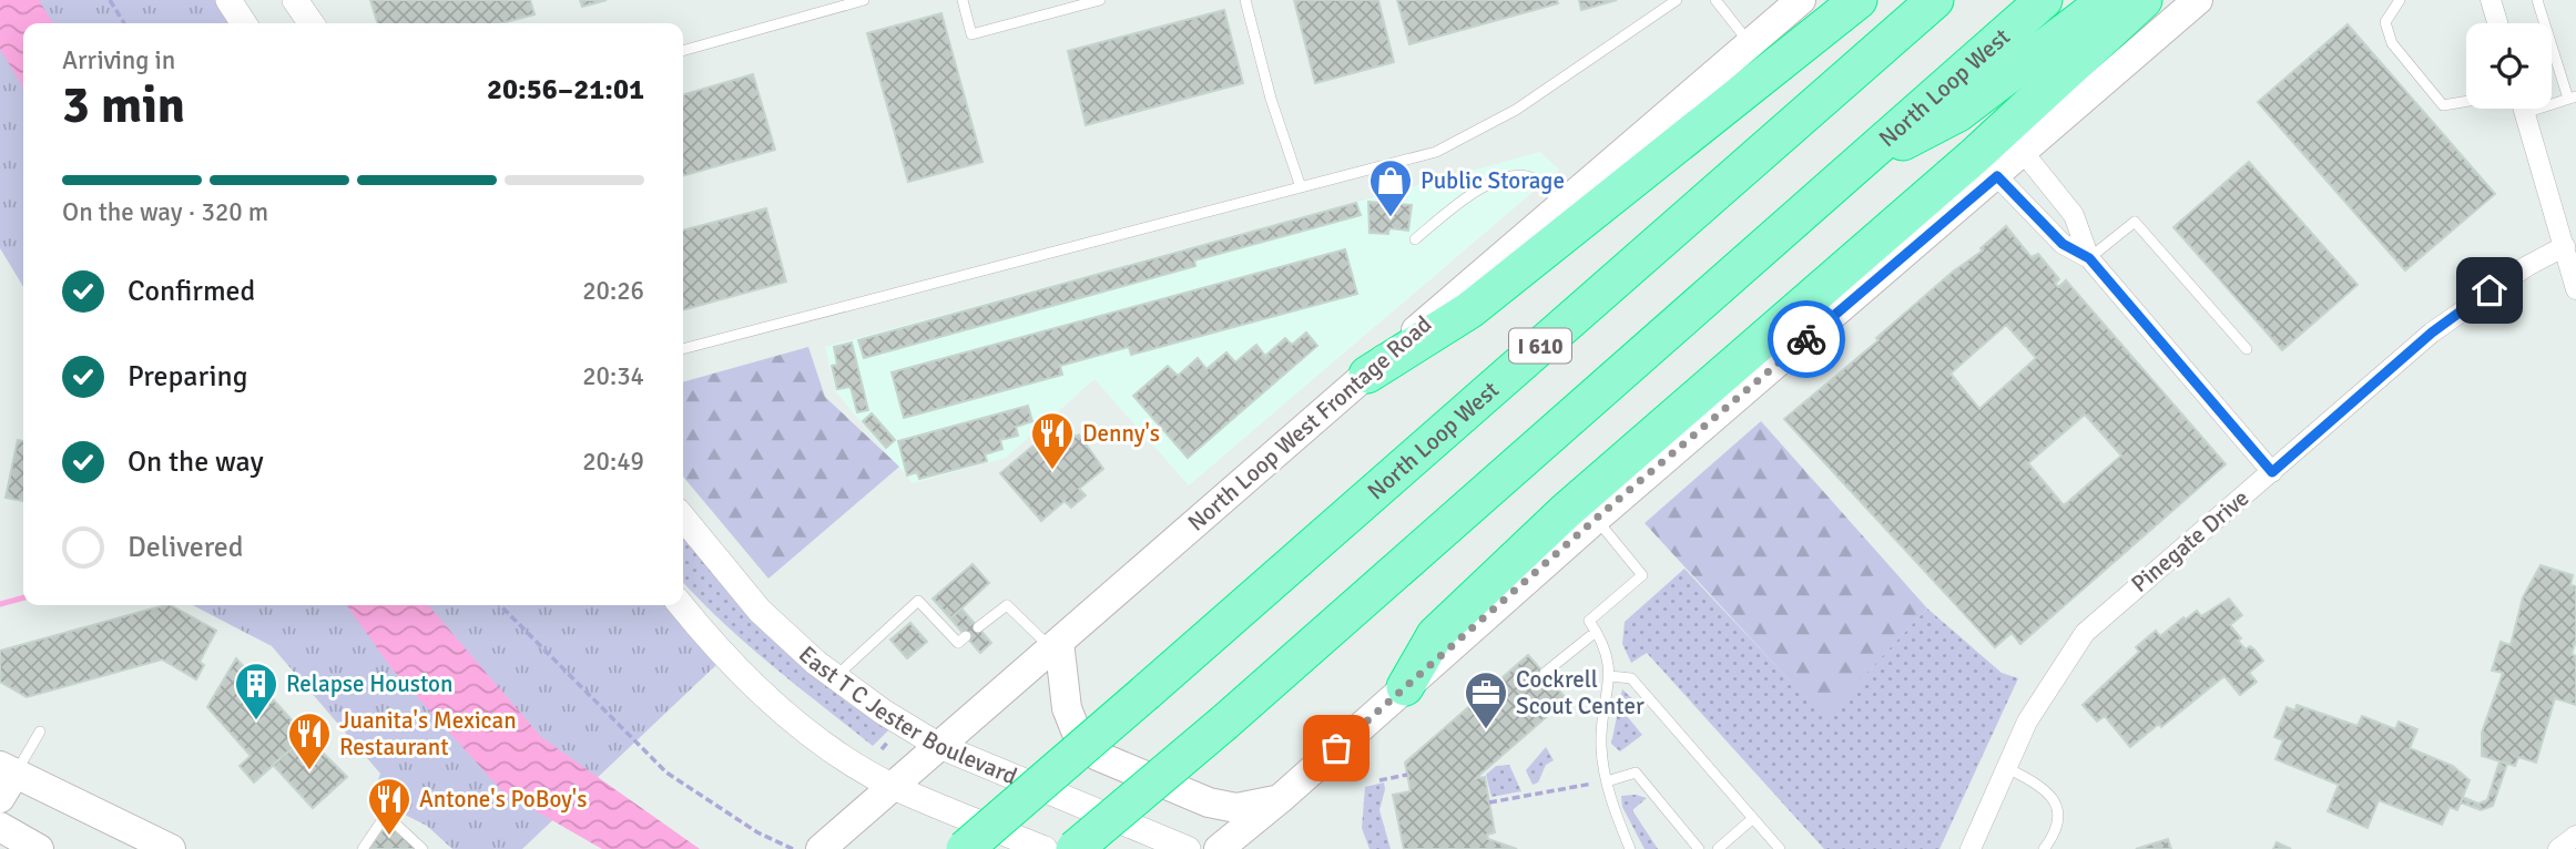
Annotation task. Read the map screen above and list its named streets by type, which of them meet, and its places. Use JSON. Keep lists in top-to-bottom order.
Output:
{
  "streets": {
    "highway": ["North Loop West", "I 610"],
    "main road": ["North Loop West Frontage Road"],
    "street": ["Pinegate Drive", "East T C Jester Boulevard"]
  },
  "crossings": [
    ["North Loop West Frontage Road", "East T C Jester Boulevard"]
  ],
  "places": {
    "shop": ["Public Storage"],
    "restaurant": ["Denny's", "Juanita's Mexican Restaurant", "Antone's PoBoy's"],
    "building": ["Relapse Houston"],
    "office": ["Cockrell Scout Center"]
  },
  "page": {
    "heading": ["3 min", "Arriving in", "20:56–21:01"],
    "bar": "On the way · 320 m",
    "list": [
      ["Confirmed", "20:26"],
      ["Preparing", "20:34"],
      ["On the way", "20:49"],
      "Delivered"
    ]
  }
}
